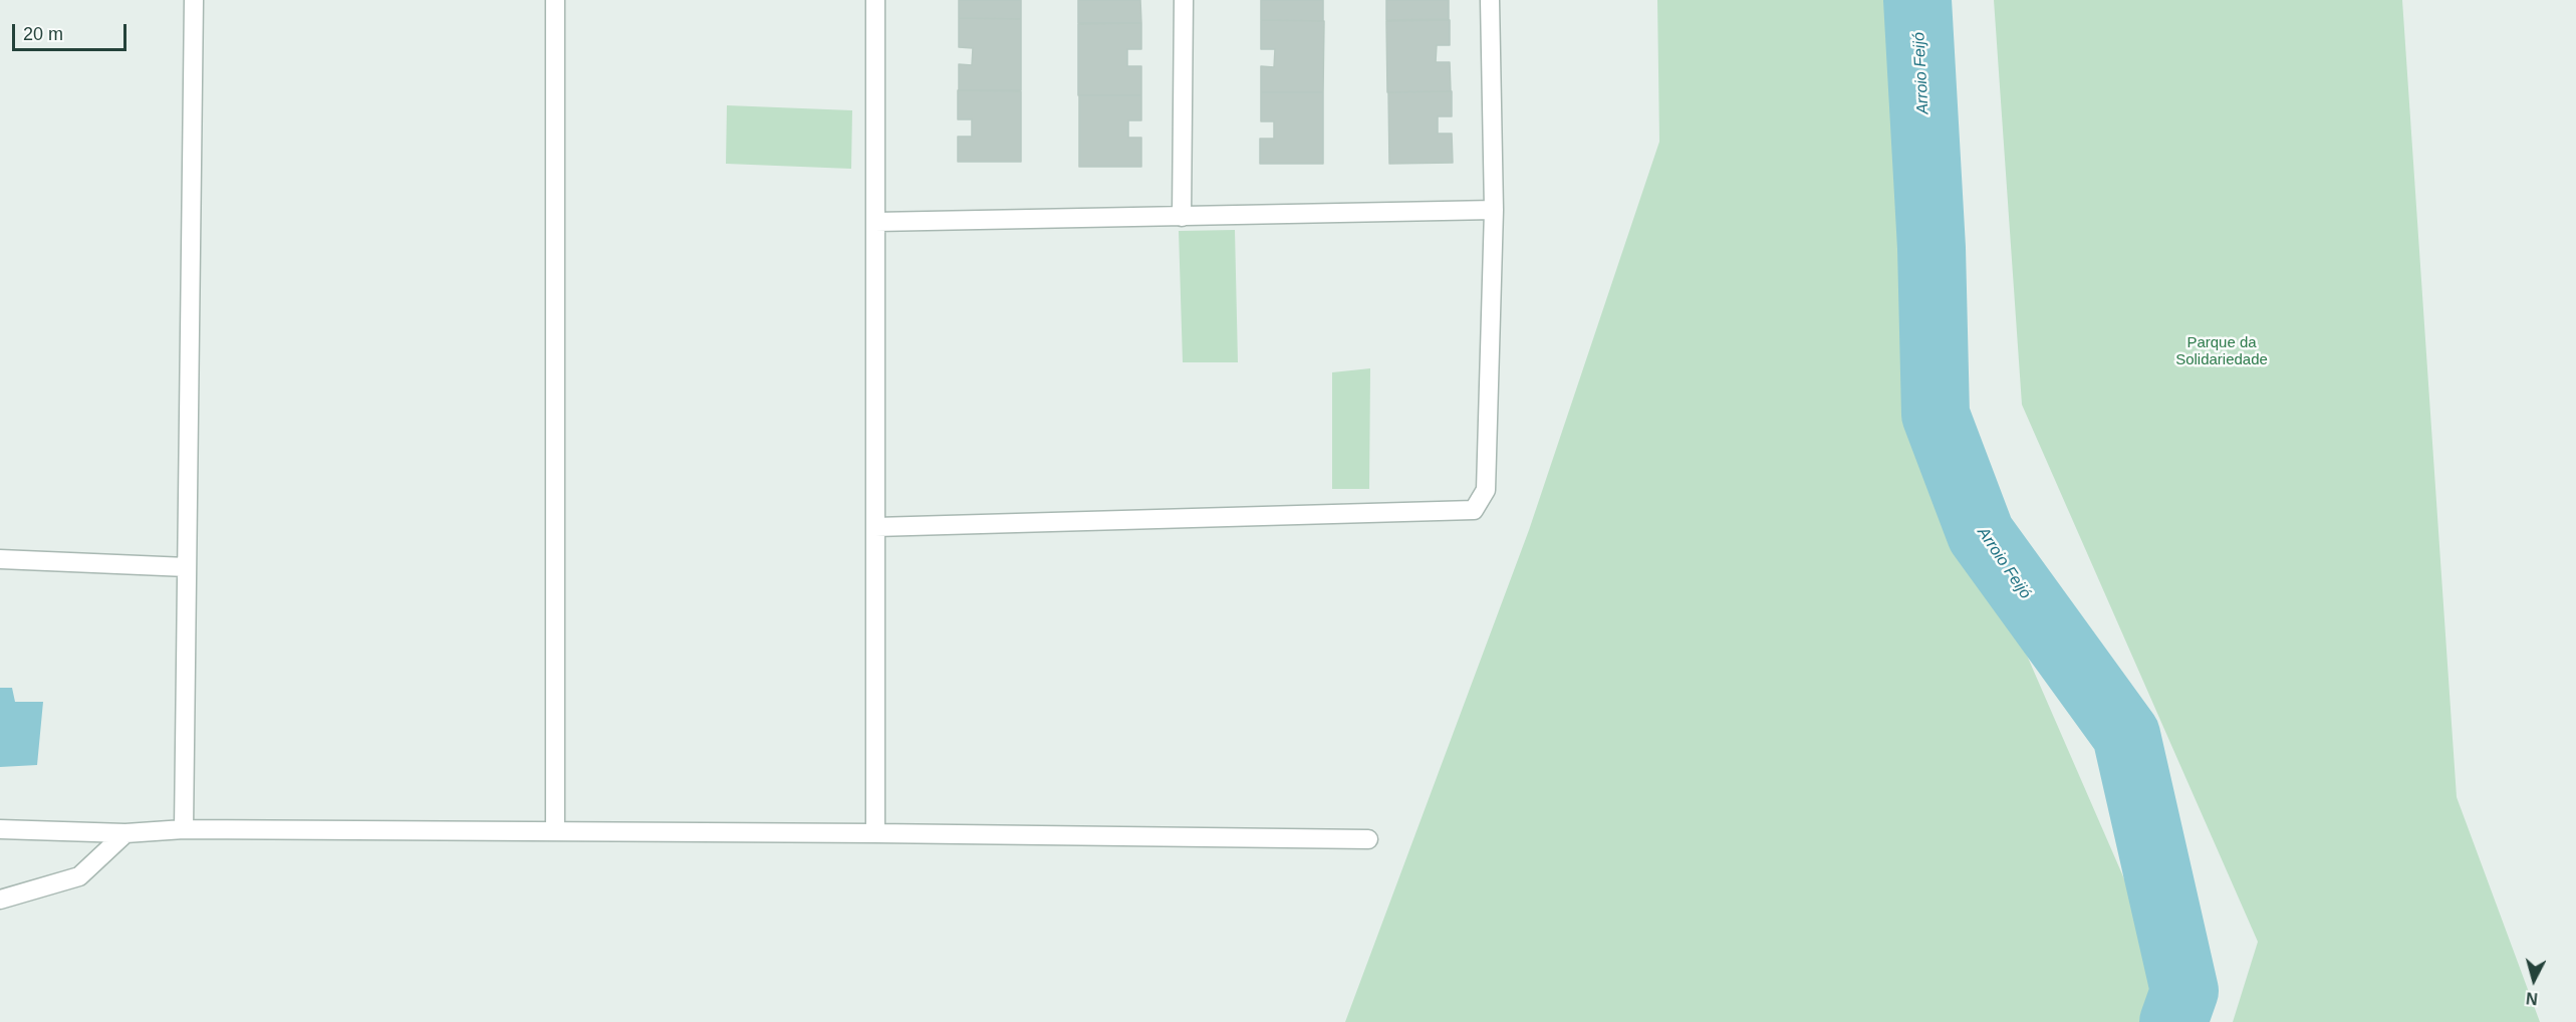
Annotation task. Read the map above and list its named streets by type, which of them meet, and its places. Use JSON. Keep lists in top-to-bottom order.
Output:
{
  "water": ["Arroio Feijó"],
  "parks": ["Parque da Solidariedade"],
  "scale_bar": "20 m",
  "north": "bottom"
}
